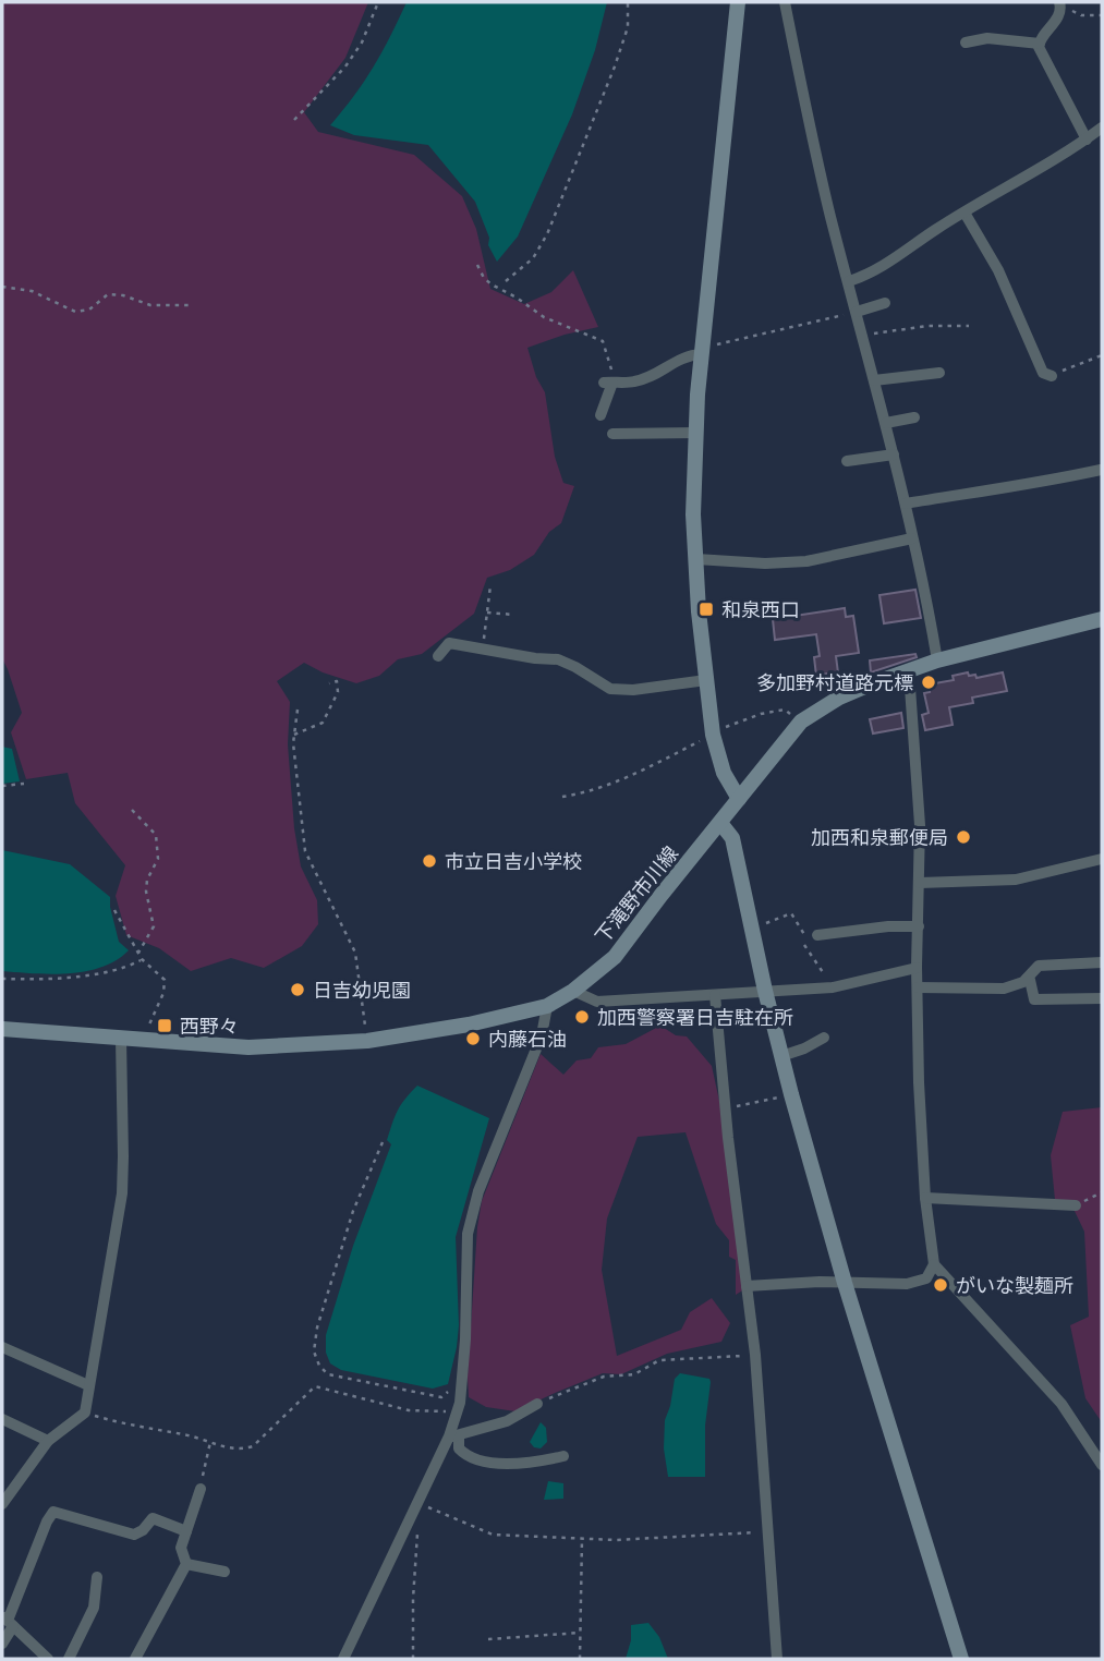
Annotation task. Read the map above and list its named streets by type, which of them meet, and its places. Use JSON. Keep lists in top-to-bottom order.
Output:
{
  "streets": {
    "street": ["下滝野市川線"]
  },
  "places": {
    "transit": ["和泉西口", "西野々"],
    "other": [
      "多加野村道路元標",
      "加西和泉郵便局",
      "市立日吉小学校",
      "日吉幼児園",
      "加西警察署日吉駐在所",
      "内藤石油",
      "がいな製麺所"
    ]
  }
}
